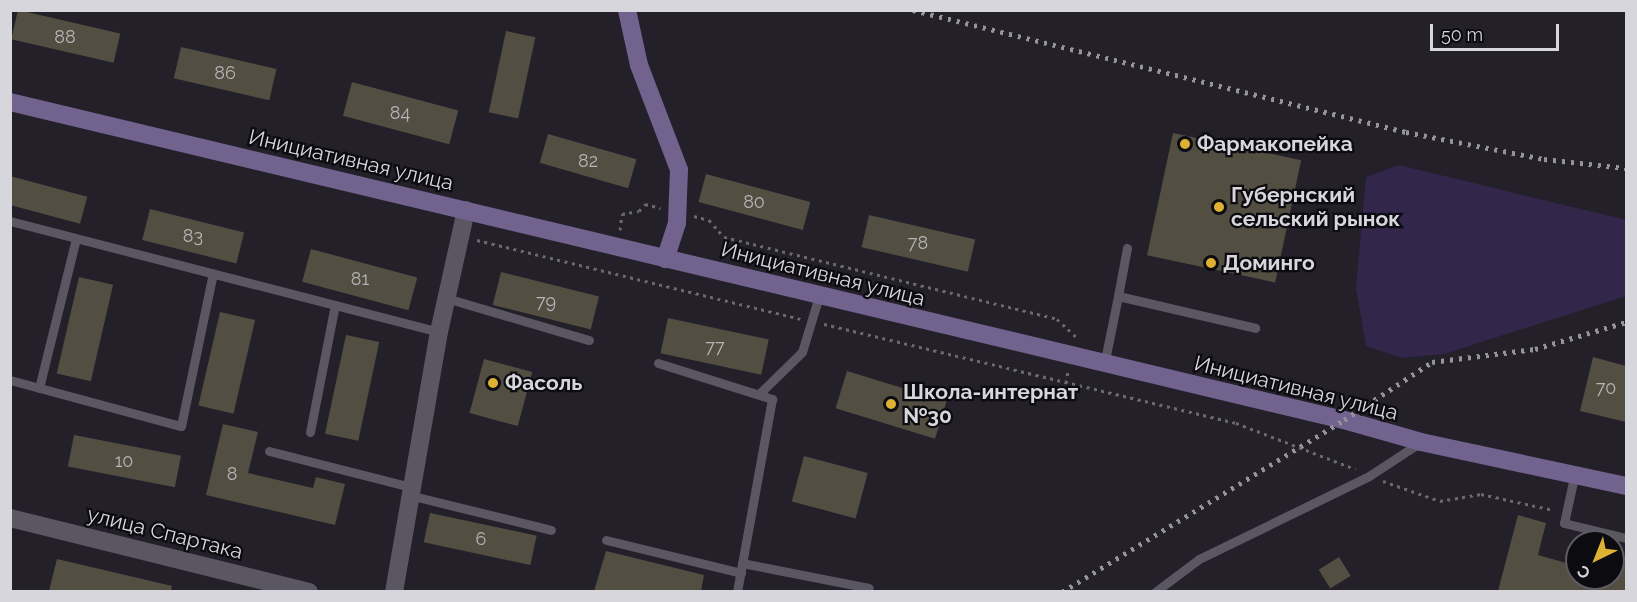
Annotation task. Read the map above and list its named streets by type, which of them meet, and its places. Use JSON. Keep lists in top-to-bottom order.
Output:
{
  "streets": {
    "main road": ["Инициативная улица"],
    "street": ["улица Спартака"]
  },
  "places": [
    "Фармакопейка",
    "Губернский сельский рынок",
    "Доминго",
    "Фасоль",
    "Школа-интернат №30"
  ],
  "house_numbers": [
    "88",
    "86",
    "84",
    "82",
    "80",
    "83",
    "78",
    "81",
    "79",
    "77",
    "70",
    "10",
    "8",
    "6"
  ],
  "scale_bar": "50 m",
  "north": "bottom left"
}
